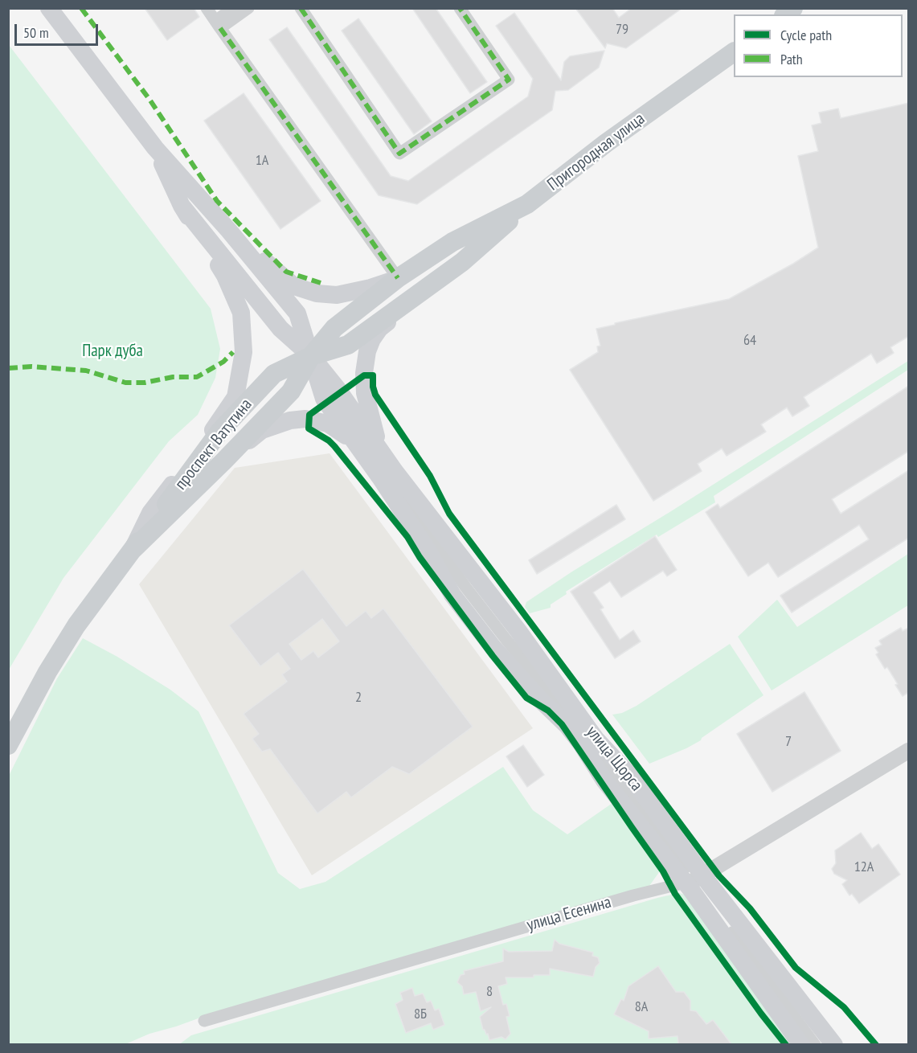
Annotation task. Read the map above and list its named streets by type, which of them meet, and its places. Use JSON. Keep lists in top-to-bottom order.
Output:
{
  "streets": {
    "main road": ["Пригородная улица", "проспект Ватутина", "улица Щорса"],
    "street": ["улица Есенина"]
  },
  "crossings": [
    ["Пригородная улица", "проспект Ватутина"],
    ["проспект Ватутина", "улица Щорса"],
    ["улица Щорса", "улица Есенина"]
  ],
  "parks": ["Парк дуба"],
  "house_numbers": [
    "79",
    "1А",
    "64",
    "2",
    "7",
    "12А",
    "8",
    "8А",
    "8Б"
  ],
  "legend": ["Cycle path", "Path"],
  "scale_bar": "50 m"
}
